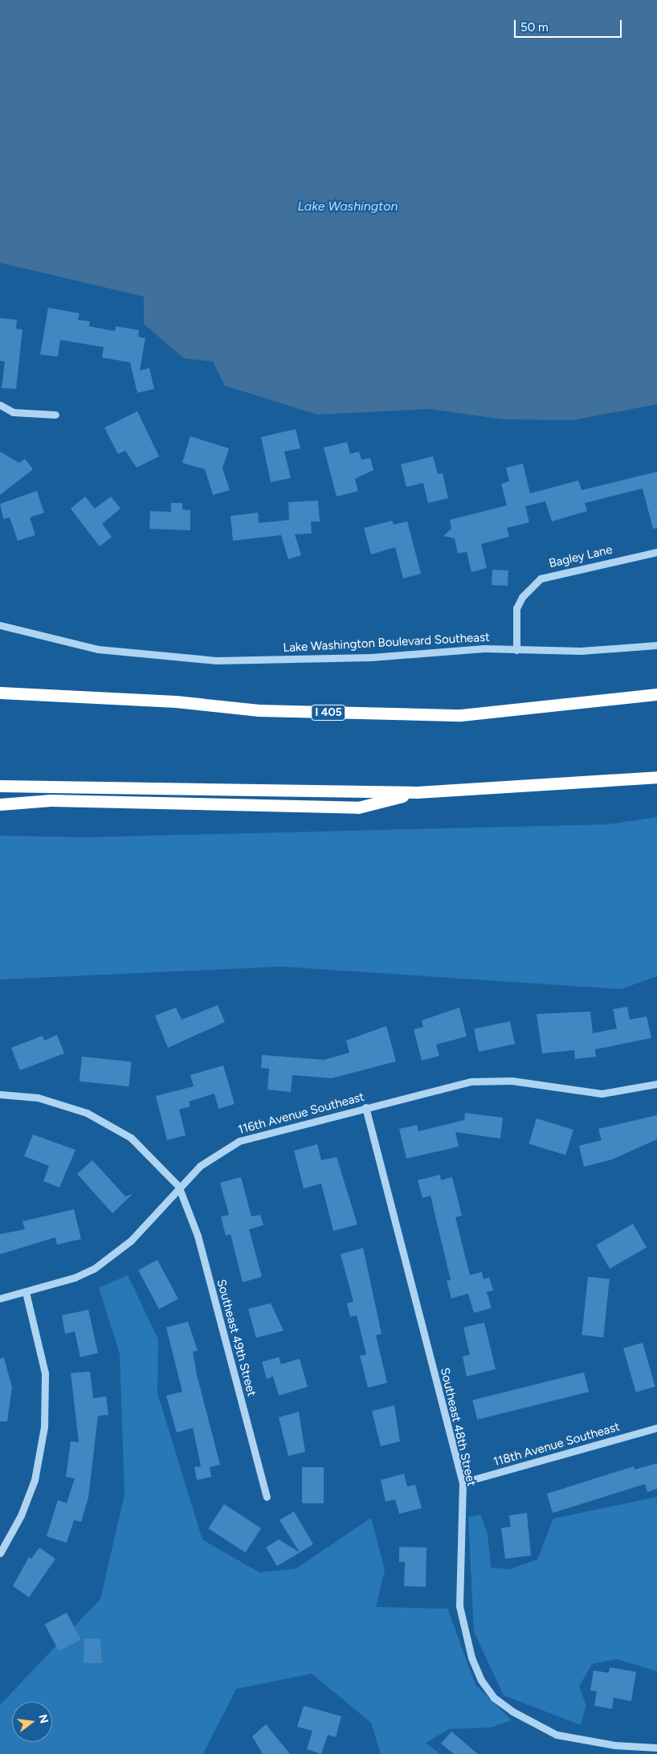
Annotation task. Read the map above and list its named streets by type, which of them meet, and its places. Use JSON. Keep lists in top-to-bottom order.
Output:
{
  "streets": {
    "highway": ["I 405"],
    "street": [
      "Bagley Lane",
      "Lake Washington Boulevard Southeast",
      "116th Avenue Southeast",
      "Southeast 49th Street",
      "Southeast 48th Street",
      "118th Avenue Southeast"
    ]
  },
  "crossings": [
    ["Bagley Lane", "Lake Washington Boulevard Southeast"],
    ["116th Avenue Southeast", "Southeast 49th Street"],
    ["116th Avenue Southeast", "Southeast 48th Street"],
    ["Southeast 48th Street", "118th Avenue Southeast"]
  ],
  "water": ["Lake Washington"],
  "scale_bar": "50 m",
  "north": "right"
}
